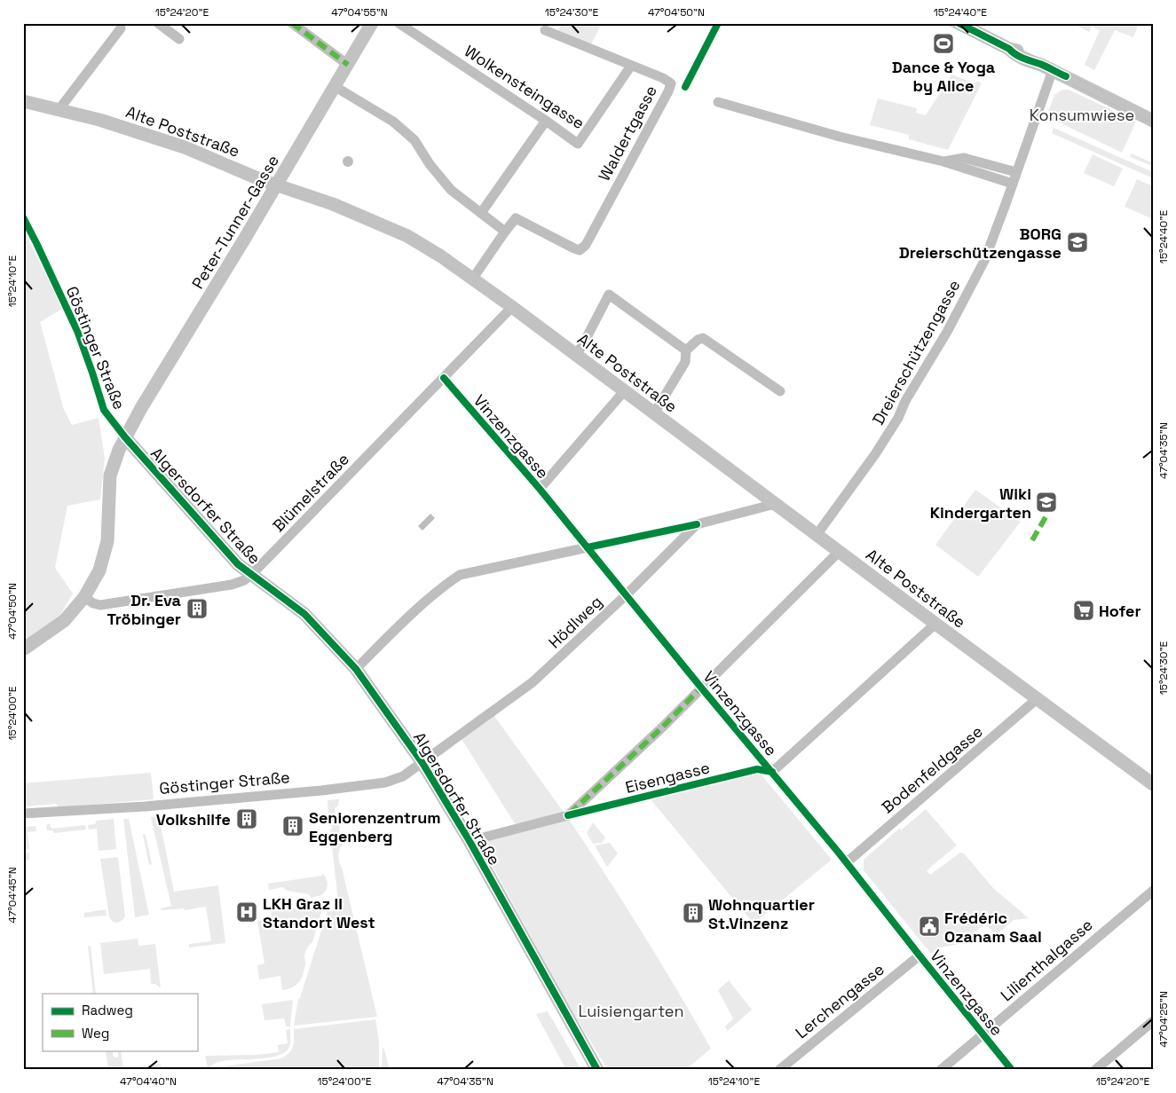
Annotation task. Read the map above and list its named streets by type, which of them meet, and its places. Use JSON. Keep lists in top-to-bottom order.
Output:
{
  "streets": {
    "main road": ["Alte Poststraße", "Peter-Tunner-Gasse", "Algersdorfer Straße"],
    "street": [
      "Wolkensteingasse",
      "Waldertgasse",
      "Göstinger Straße",
      "Dreierschützengasse",
      "Vinzenzgasse",
      "Blümelstraße",
      "Hödlweg",
      "Bodenfeldgasse",
      "Lilienthalgasse",
      "Lerchengasse"
    ],
    "cycle path": ["Eisengasse"]
  },
  "crossings": [
    ["Wolkensteingasse", "Waldertgasse"],
    ["Alte Poststraße", "Waldertgasse"],
    ["Alte Poststraße", "Peter-Tunner-Gasse"],
    ["Alte Poststraße", "Dreierschützengasse"],
    ["Alte Poststraße", "Blümelstraße"],
    ["Alte Poststraße", "Hödlweg"],
    ["Alte Poststraße", "Bodenfeldgasse"],
    ["Peter-Tunner-Gasse", "Göstinger Straße"],
    ["Peter-Tunner-Gasse", "Algersdorfer Straße"],
    ["Göstinger Straße", "Algersdorfer Straße"],
    ["Göstinger Straße", "Hödlweg"],
    ["Vinzenzgasse", "Blümelstraße"],
    ["Vinzenzgasse", "Hödlweg"],
    ["Vinzenzgasse", "Bodenfeldgasse"],
    ["Vinzenzgasse", "Lilienthalgasse"],
    ["Vinzenzgasse", "Lerchengasse"],
    ["Blümelstraße", "Algersdorfer Straße"],
    ["Algersdorfer Straße", "Hödlweg"]
  ],
  "parks": ["Konsumwiese", "Luisiengarten"],
  "places": {
    "sports": ["Dance & Yoga by Alice"],
    "school or university": ["BORG Dreierschützengasse", "Wiki Kindergarten"],
    "building": [
      "Dr. Eva Tröbinger",
      "Volkshilfe",
      "Seniorenzentrum Eggenberg",
      "Wohnquartier St.Vinzenz"
    ],
    "supermarket": ["Hofer"],
    "hospital": ["LKH Graz II Standort West"],
    "public building": ["Frédéric Ozanam Saal"]
  },
  "legend": ["Radweg", "Weg"],
  "coordinates": [
    "15°24'20\"E",
    "47°04'55\"N",
    "15°24'30\"E",
    "47°04'50\"N",
    "15°24'40\"E",
    "15°24'10\"E",
    "47°04'35\"N",
    "15°24'00\"E",
    "47°04'45\"N",
    "47°04'25\"N",
    "47°04'40\"N"
  ]
}
